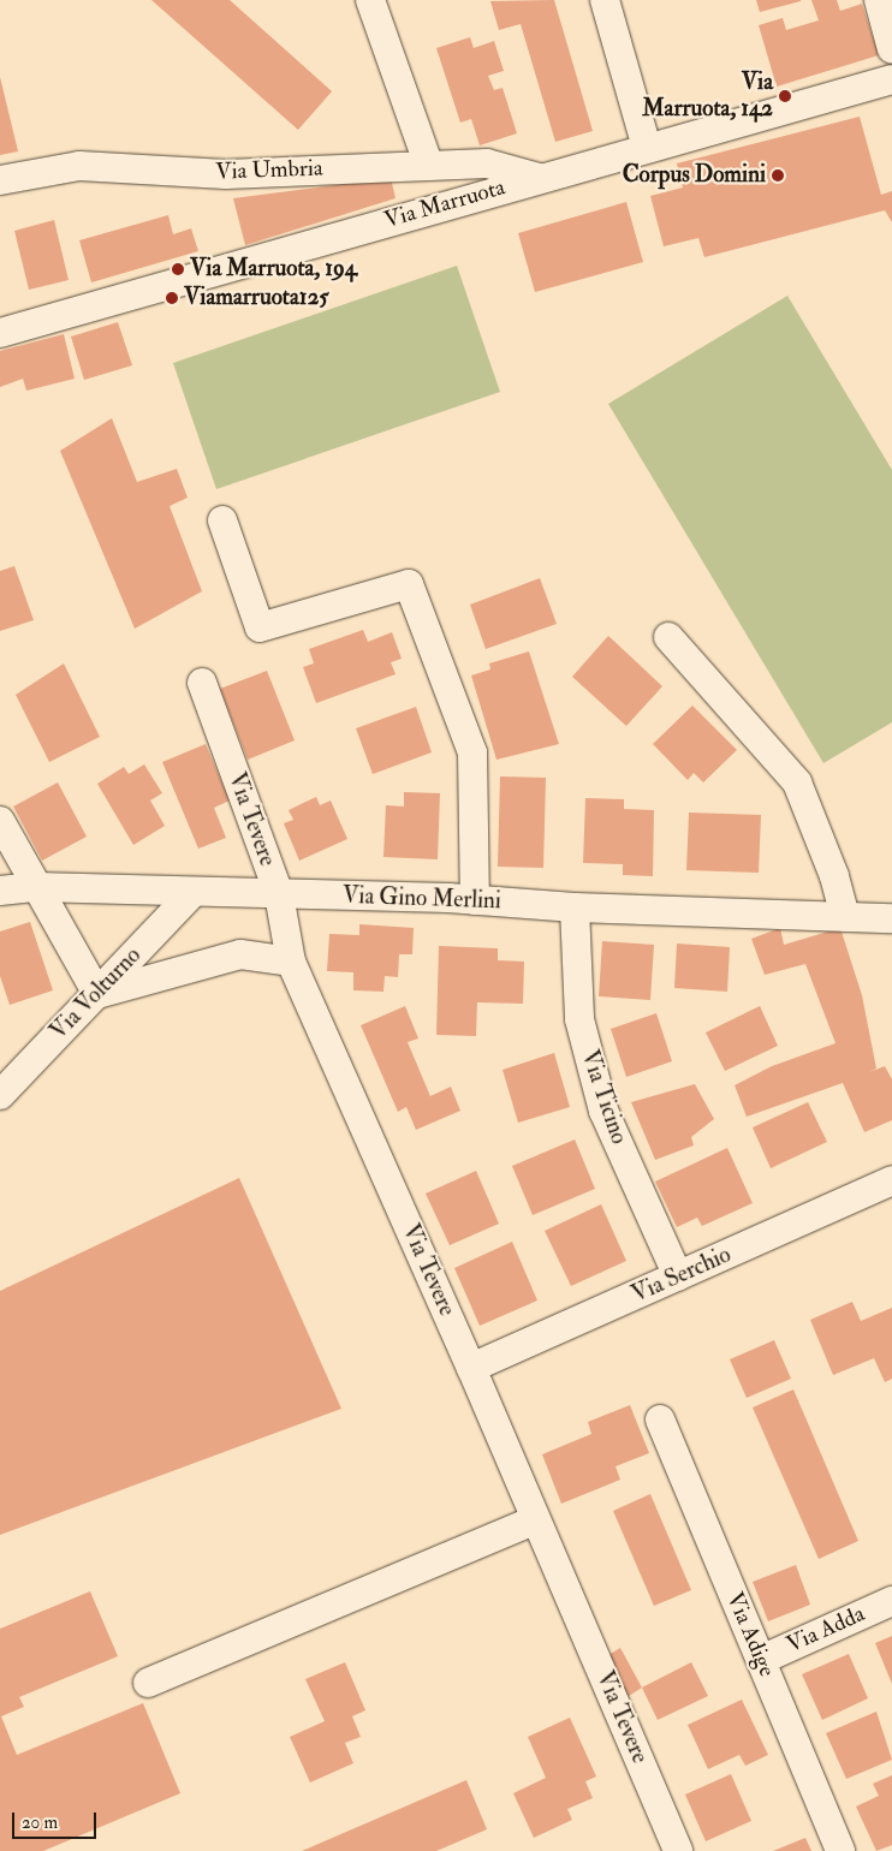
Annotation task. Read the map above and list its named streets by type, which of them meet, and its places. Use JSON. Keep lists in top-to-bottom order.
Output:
{
  "streets": {
    "street": [
      "Via Umbria",
      "Via Marruota",
      "Via Tevere",
      "Via Gino Merlini",
      "Via Volturno",
      "Via Ticino",
      "Via Serchio",
      "Via Adda",
      "Via Adige"
    ]
  },
  "crossings": [
    ["Via Umbria", "Via Marruota"],
    ["Via Tevere", "Via Gino Merlini"],
    ["Via Tevere", "Via Serchio"],
    ["Via Gino Merlini", "Via Volturno"],
    ["Via Gino Merlini", "Via Ticino"],
    ["Via Ticino", "Via Serchio"],
    ["Via Adda", "Via Adige"]
  ],
  "places": [
    "Via Marruota, 142",
    "Corpus Domini",
    "Via Marruota, 194",
    "Viamarruota125"
  ],
  "scale_bar": "20 m"
}
